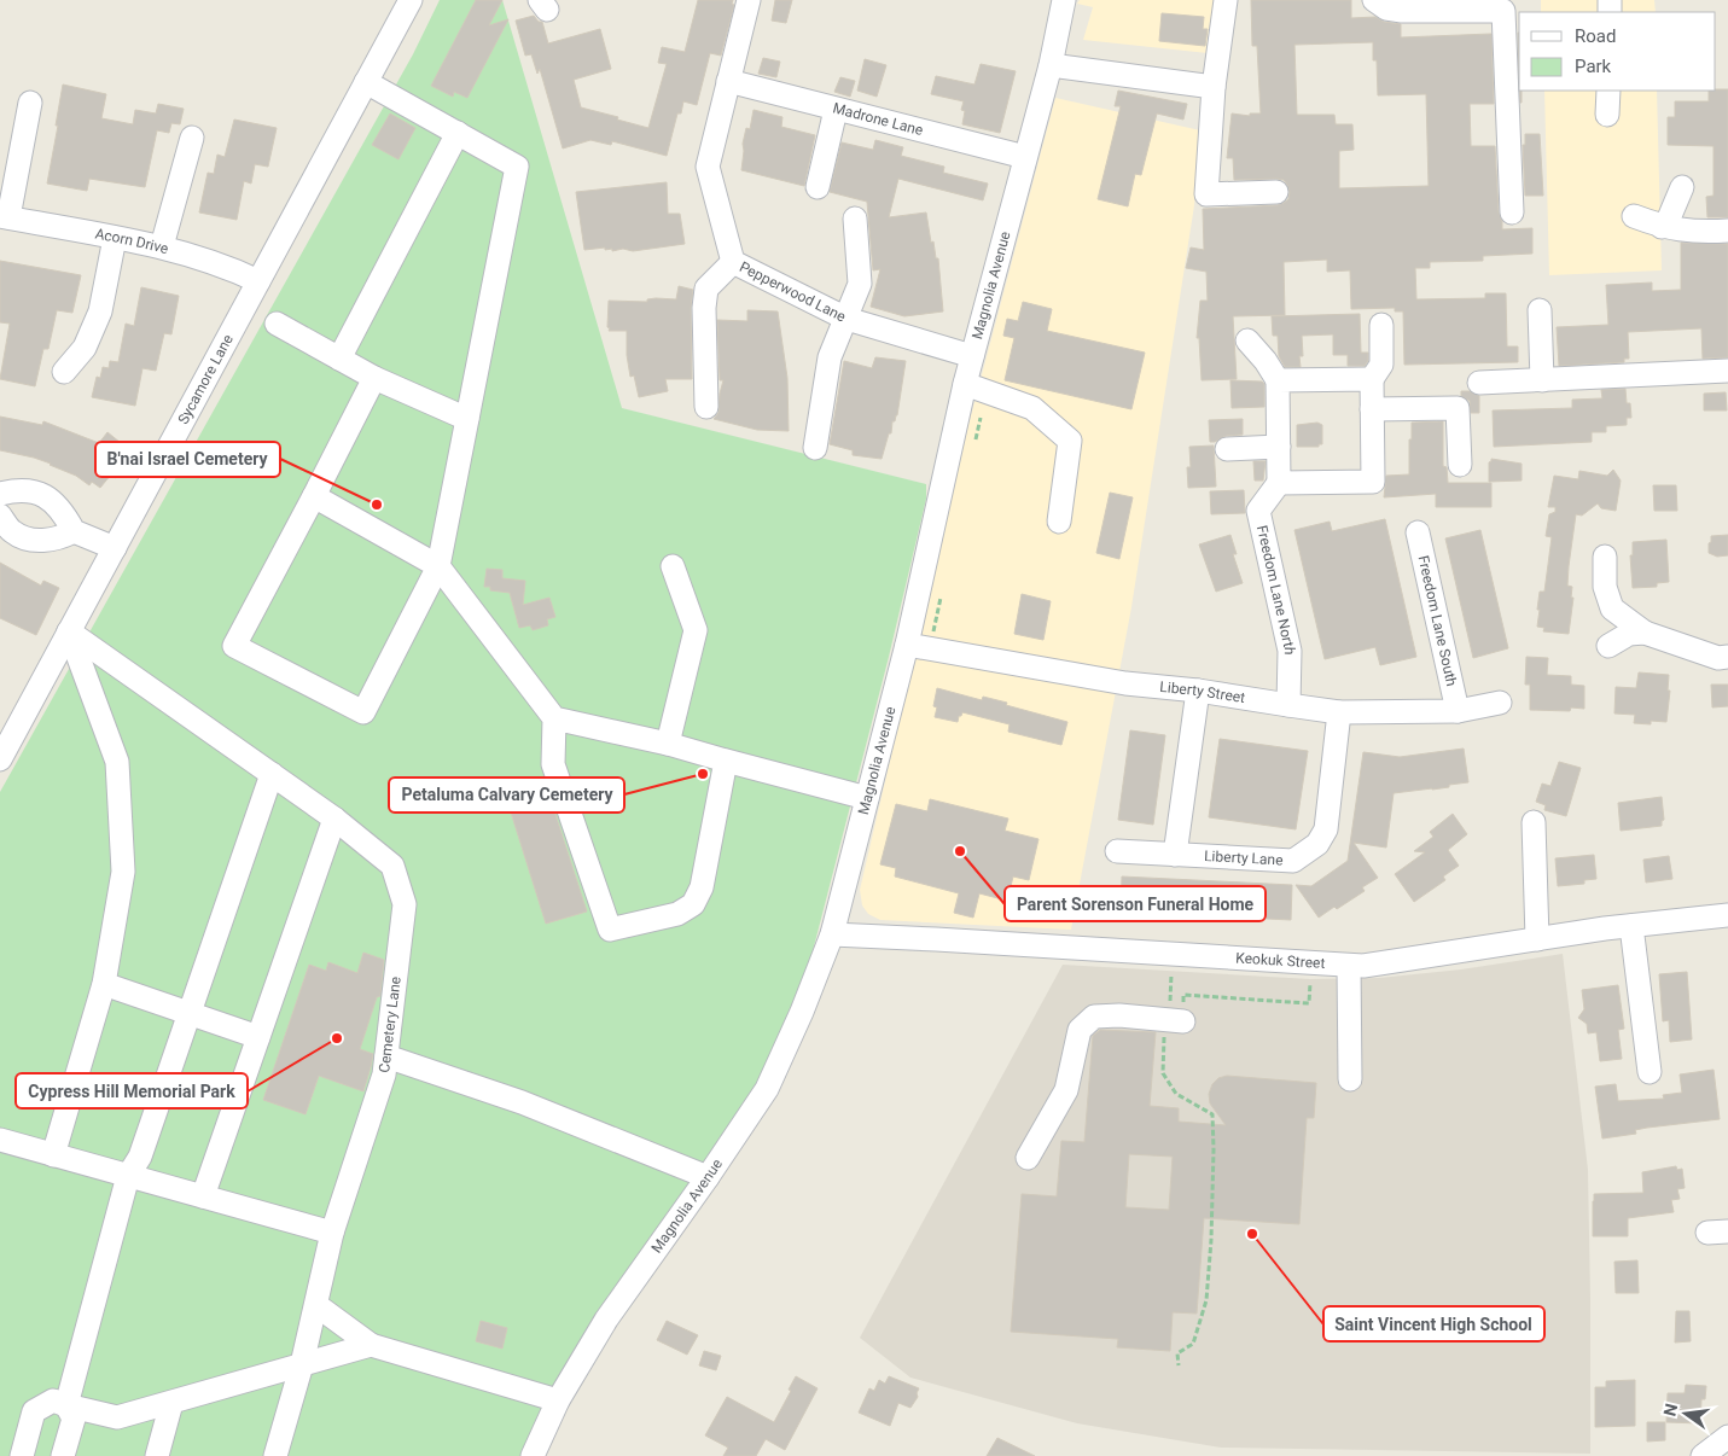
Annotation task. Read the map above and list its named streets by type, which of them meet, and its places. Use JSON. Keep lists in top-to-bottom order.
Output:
{
  "streets": {
    "street": [
      "Madrone Lane",
      "Acorn Drive",
      "Magnolia Avenue",
      "Pepperwood Lane",
      "Sycamore Lane",
      "Freedom Lane North",
      "Freedom Lane South",
      "Liberty Street",
      "Liberty Lane",
      "Keokuk Street",
      "Cemetery Lane"
    ]
  },
  "crossings": [
    ["Madrone Lane", "Magnolia Avenue"],
    ["Madrone Lane", "Pepperwood Lane"],
    ["Acorn Drive", "Sycamore Lane"],
    ["Magnolia Avenue", "Pepperwood Lane"],
    ["Magnolia Avenue", "Liberty Street"],
    ["Magnolia Avenue", "Keokuk Street"],
    ["Sycamore Lane", "Cemetery Lane"],
    ["Freedom Lane North", "Liberty Street"],
    ["Freedom Lane South", "Liberty Street"],
    ["Liberty Street", "Liberty Lane"]
  ],
  "places": [
    "B'nai Israel Cemetery",
    "Petaluma Calvary Cemetery",
    "Parent Sorenson Funeral Home",
    "Cypress Hill Memorial Park",
    "Saint Vincent High School"
  ],
  "legend": ["Road", "Park"],
  "north": "left"
}
